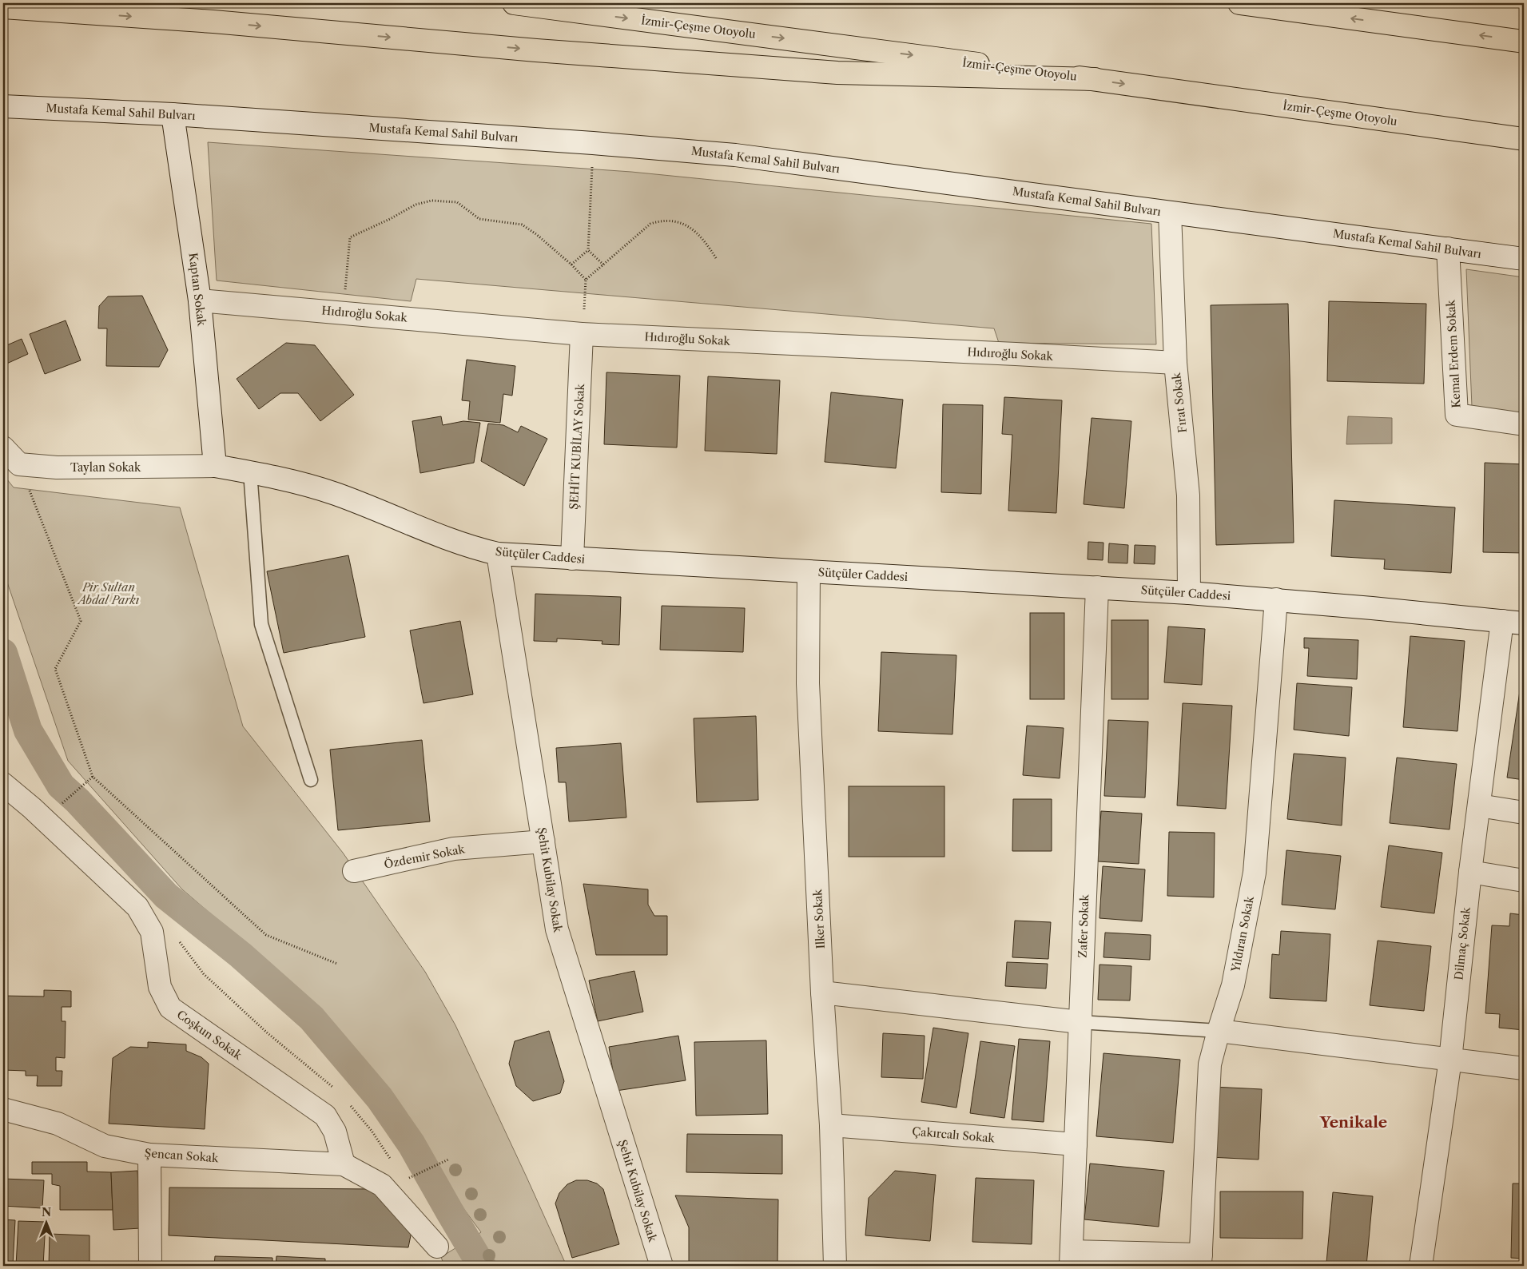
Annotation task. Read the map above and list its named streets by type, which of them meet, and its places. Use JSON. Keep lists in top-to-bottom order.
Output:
{
  "streets": {
    "highway": ["İzmir-Çeşme Otoyolu"],
    "street": [
      "Mustafa Kemal Sahil Bulvarı",
      "Kaptan Sokak",
      "Hıdıroğlu Sokak",
      "Kemal Erdem Sokak",
      "Fırat Sokak",
      "ŞEHİT KUBİLAY Sokak",
      "Taylan Sokak",
      "Sütçüler Caddesi",
      "Özdemir Sokak",
      "Şehit Kubilay Sokak",
      "Ilker Sokak",
      "Zafer Sokak",
      "Yıldıran Sokak",
      "Dilmaç Sokak",
      "Coşkun Sokak",
      "Çakırcalı Sokak",
      "Şencan Sokak"
    ]
  },
  "crossings": [
    ["Mustafa Kemal Sahil Bulvarı", "Kaptan Sokak"],
    ["Mustafa Kemal Sahil Bulvarı", "Kemal Erdem Sokak"],
    ["Mustafa Kemal Sahil Bulvarı", "Fırat Sokak"],
    ["Kaptan Sokak", "Hıdıroğlu Sokak"],
    ["Kaptan Sokak", "Taylan Sokak"],
    ["Kaptan Sokak", "Sütçüler Caddesi"],
    ["Hıdıroğlu Sokak", "Fırat Sokak"],
    ["Hıdıroğlu Sokak", "ŞEHİT KUBİLAY Sokak"],
    ["Fırat Sokak", "Sütçüler Caddesi"],
    ["ŞEHİT KUBİLAY Sokak", "Sütçüler Caddesi"],
    ["Taylan Sokak", "Sütçüler Caddesi"],
    ["Sütçüler Caddesi", "Şehit Kubilay Sokak"],
    ["Sütçüler Caddesi", "Ilker Sokak"],
    ["Sütçüler Caddesi", "Zafer Sokak"],
    ["Sütçüler Caddesi", "Yıldıran Sokak"],
    ["Sütçüler Caddesi", "Dilmaç Sokak"],
    ["Özdemir Sokak", "Şehit Kubilay Sokak"],
    ["Ilker Sokak", "Çakırcalı Sokak"],
    ["Zafer Sokak", "Çakırcalı Sokak"],
    ["Coşkun Sokak", "Şencan Sokak"]
  ],
  "districts": ["Yenikale"],
  "parks": ["Pir Sultan Abdal Parkı"],
  "north": "top"
}
